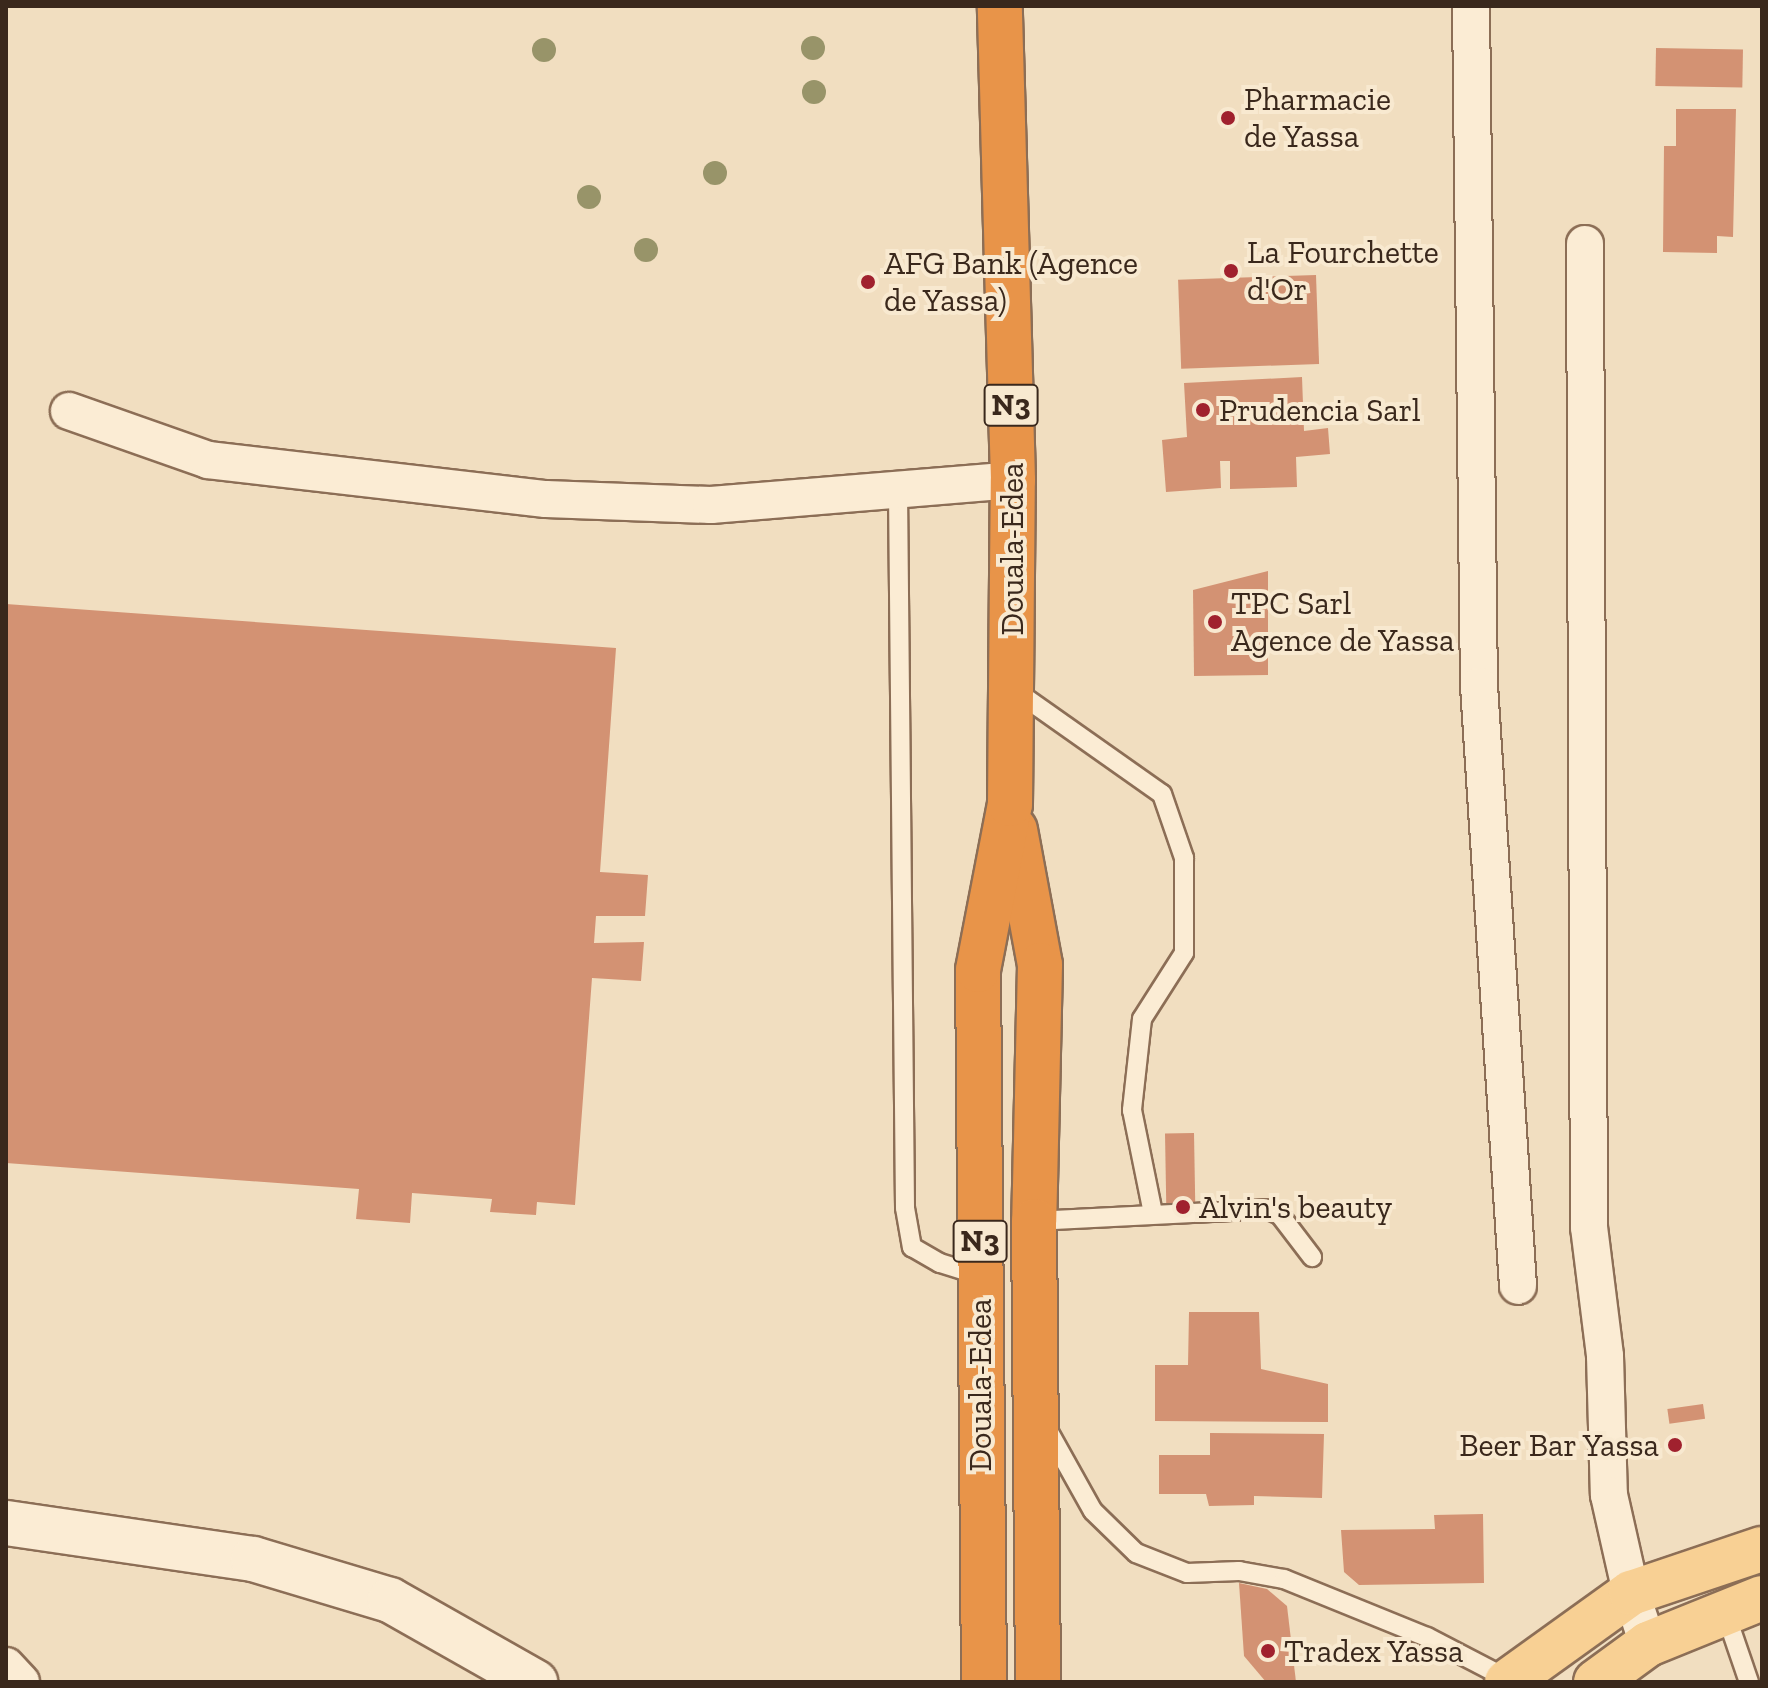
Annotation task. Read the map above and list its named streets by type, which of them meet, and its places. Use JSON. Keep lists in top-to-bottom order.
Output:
{
  "streets": {
    "highway": ["N3", "Douala-Edea"]
  },
  "places": [
    "Pharmacie de Yassa",
    "La Fourchette d'Or",
    "AFG Bank (Agence de Yassa)",
    "Prudencia Sarl",
    "TPC Sarl Agence de Yassa",
    "Alvin's beauty",
    "Beer Bar Yassa",
    "Tradex Yassa"
  ]
}
